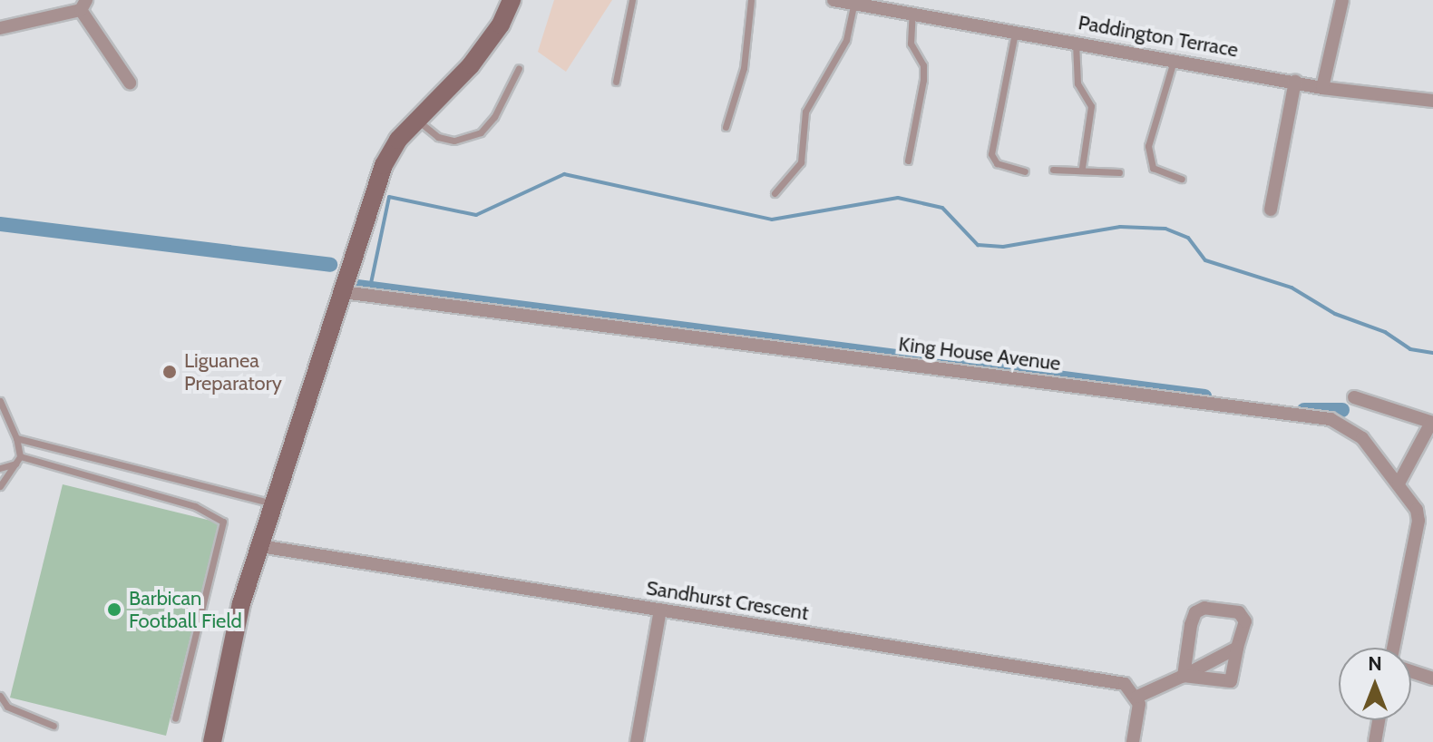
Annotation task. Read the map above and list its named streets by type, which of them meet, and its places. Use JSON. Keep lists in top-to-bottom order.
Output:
{
  "streets": {
    "street": ["Paddington Terrace", "King House Avenue", "Sandhurst Crescent"]
  },
  "places": ["Liguanea Preparatory", "Barbican Football Field"],
  "north": "top"
}
